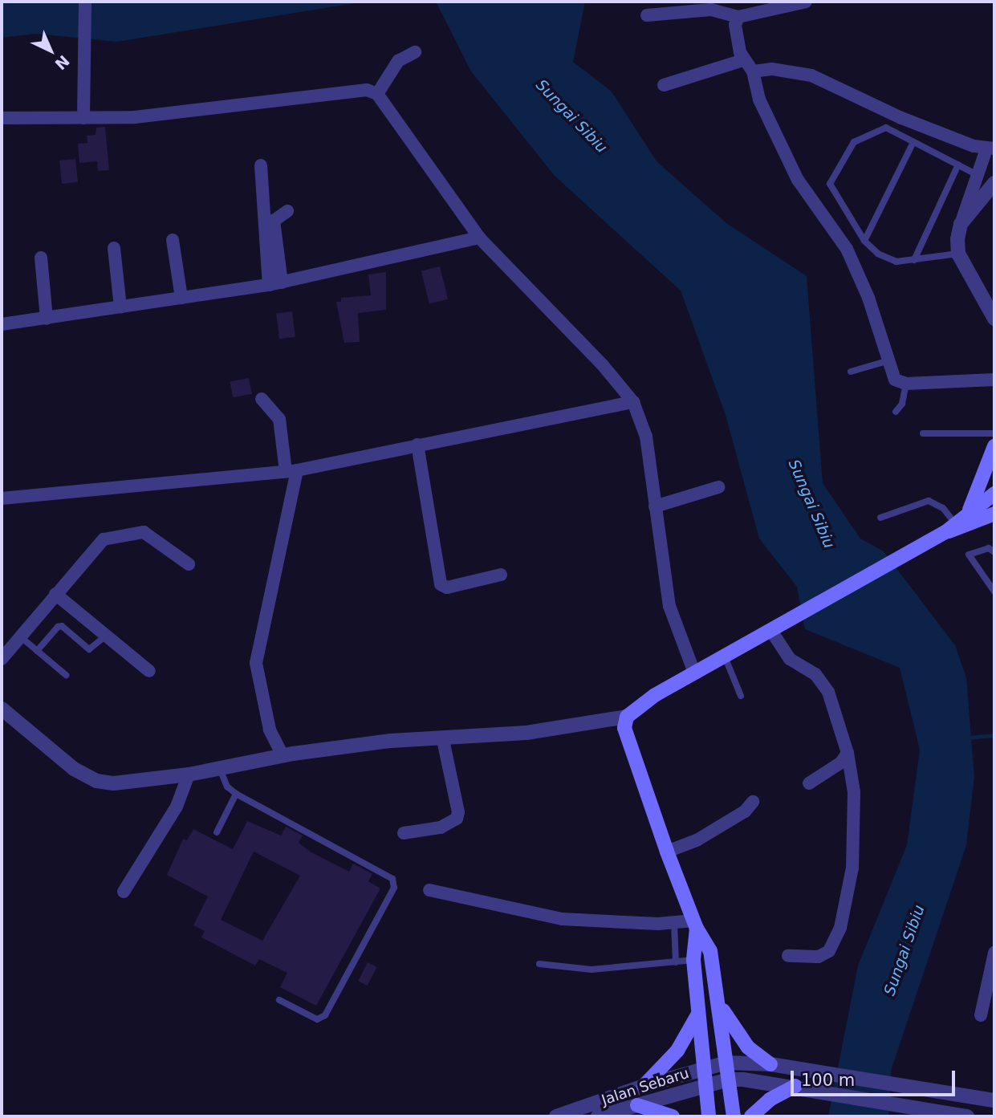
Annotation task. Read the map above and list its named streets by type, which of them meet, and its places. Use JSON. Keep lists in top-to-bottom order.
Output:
{
  "streets": {
    "street": ["Jalan Sebaru"]
  },
  "water": ["Sungai Sibiu"],
  "scale_bar": "100 m",
  "north": "bottom right"
}
